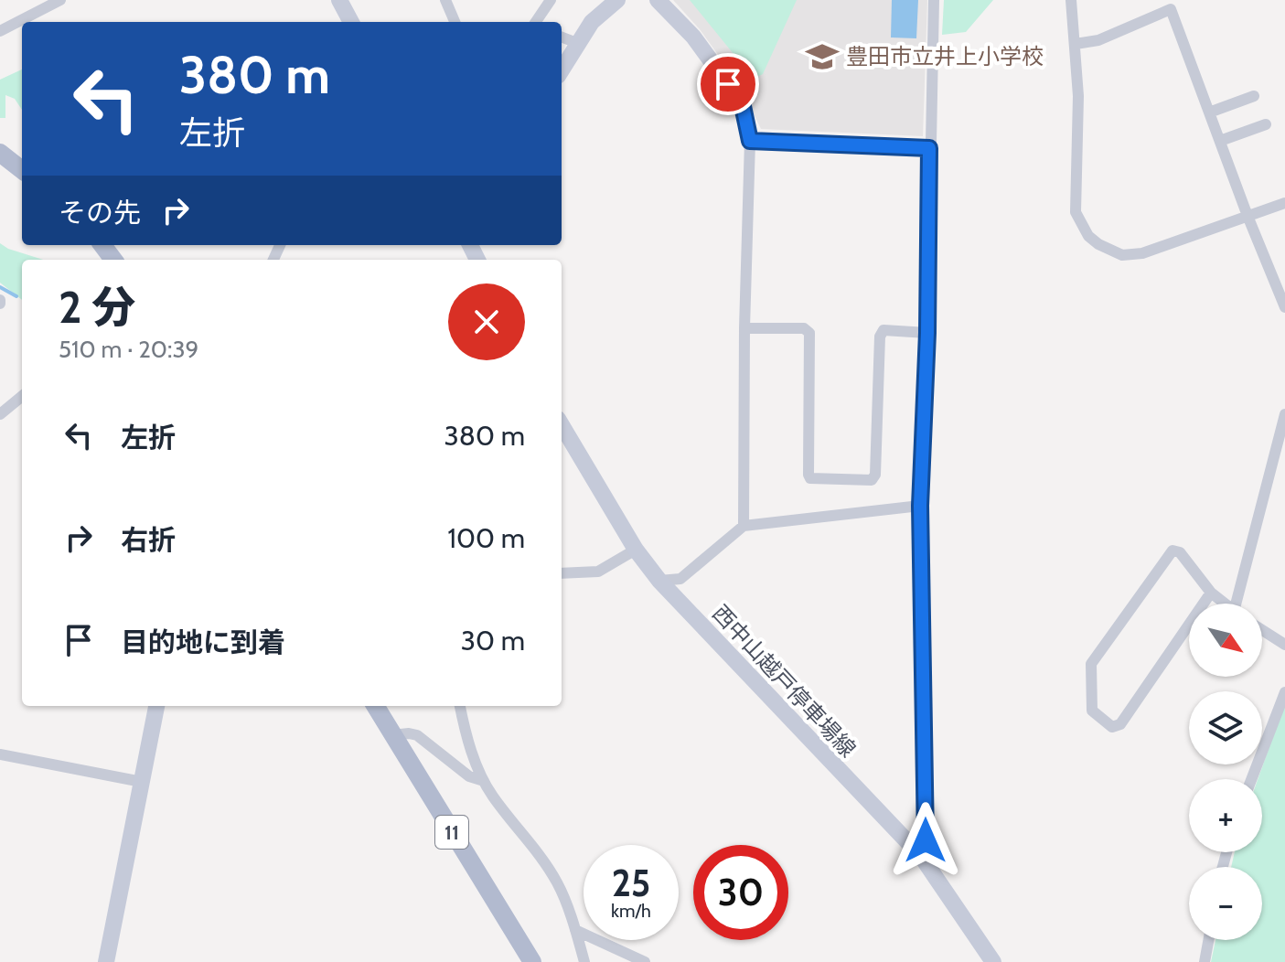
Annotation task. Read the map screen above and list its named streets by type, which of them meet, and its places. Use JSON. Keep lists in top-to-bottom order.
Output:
{
  "streets": {
    "main road": ["西中山越戸停車場線", "11"]
  },
  "places": {
    "school or university": ["豊田市立井上小学校"]
  },
  "north": "bottom right",
  "page": {
    "turn": ["380 m", "左折"],
    "then": "その先",
    "heading": ["2 分", "510 m · 20:39"],
    "list": [
      {
        "name": "左折",
        "value": "380 m"
      },
      {
        "name": "右折",
        "value": "100 m"
      },
      {
        "name": "目的地に到着",
        "value": "30 m"
      }
    ],
    "map_buttons": ["+", "−"],
    "speed": "25 km/h",
    "limit": "30"
  }
}
